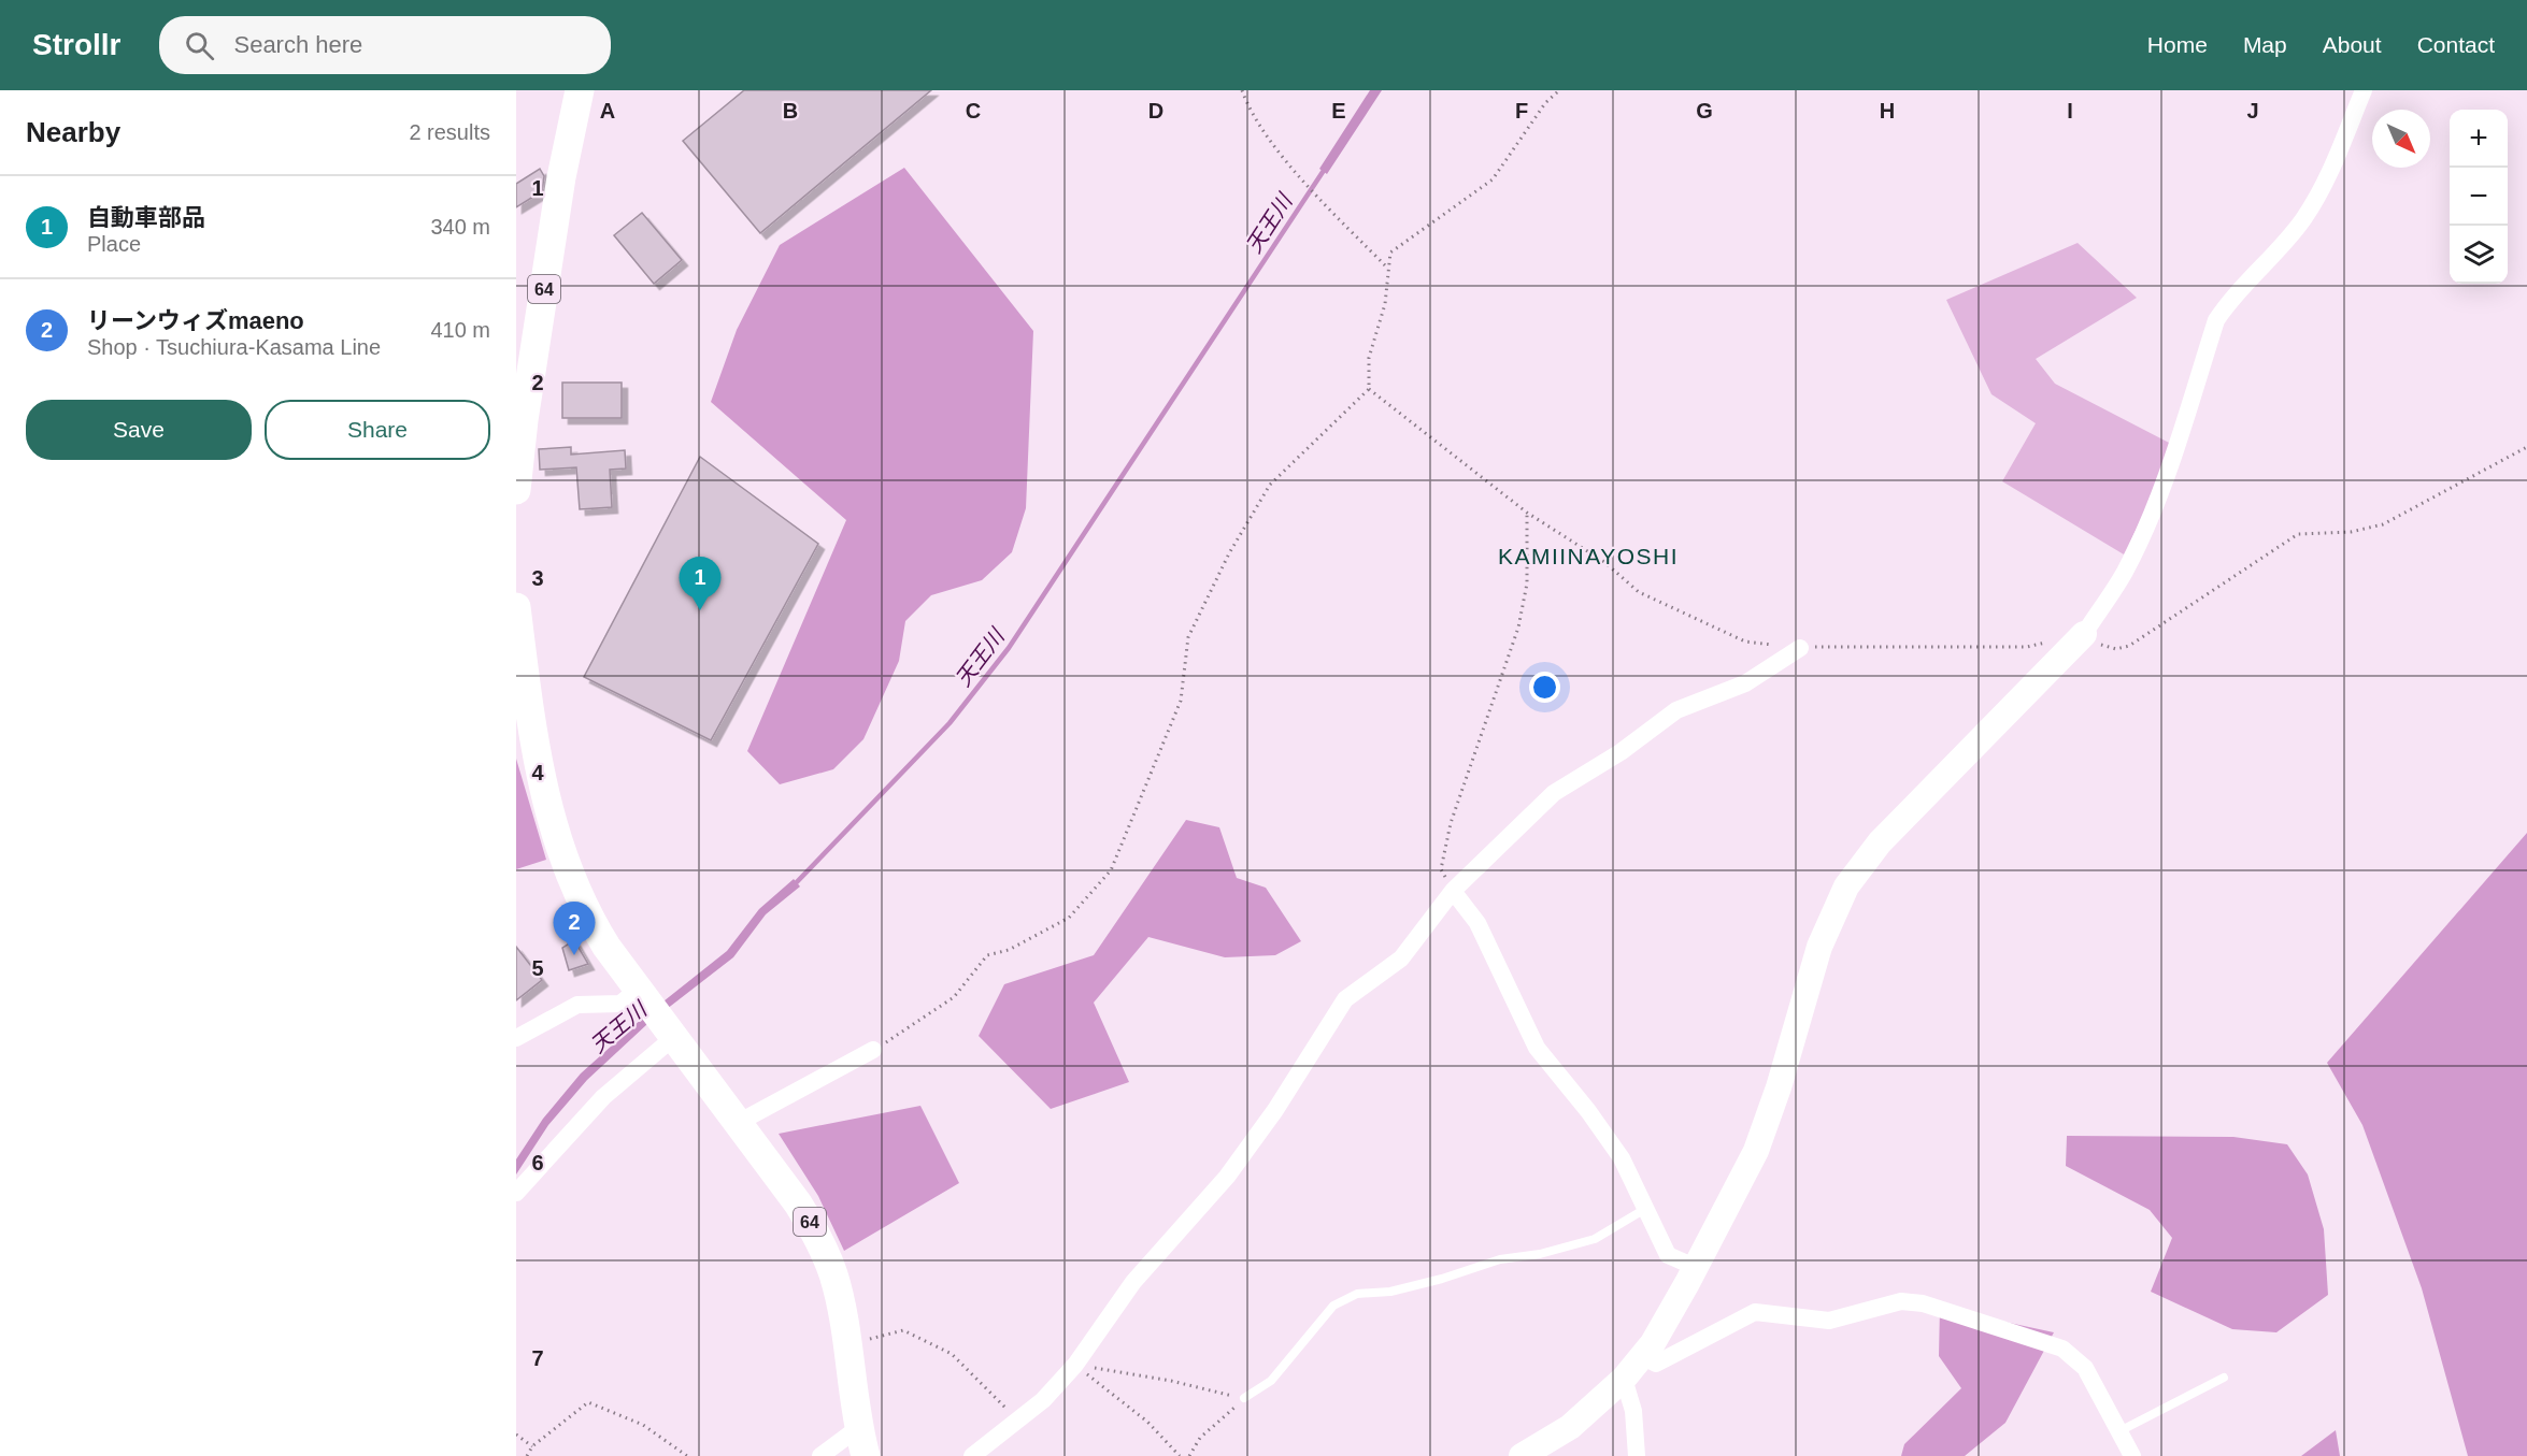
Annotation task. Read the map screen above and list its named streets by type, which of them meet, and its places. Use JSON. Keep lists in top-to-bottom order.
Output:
{
  "streets": {
    "main road": ["64"]
  },
  "districts": ["KAMIINAYOSHI"],
  "water": ["天王川"],
  "north": "bottom right",
  "page": {
    "header": "Strollr",
    "search": "Search here",
    "nav": [
      "Home",
      "Map",
      "About",
      "Contact"
    ],
    "heading": ["Nearby", "2 results"],
    "map_buttons": ["+", "−"],
    "list": [
      {
        "mark": "1",
        "name": "自動車部品",
        "note": "Place",
        "value": "340 m"
      },
      {
        "mark": "2",
        "name": "リーンウィズmaeno",
        "note": "Shop · Tsuchiura-Kasama Line",
        "value": "410 m"
      }
    ],
    "buttons": ["Save", "Share"],
    "pins": ["1", "2"]
  },
  "grid": {
    "columns": [
      "A",
      "B",
      "C",
      "D",
      "E",
      "F",
      "G",
      "H",
      "I",
      "J"
    ],
    "rows": [
      "1",
      "2",
      "3",
      "4",
      "5",
      "6",
      "7"
    ]
  }
}
